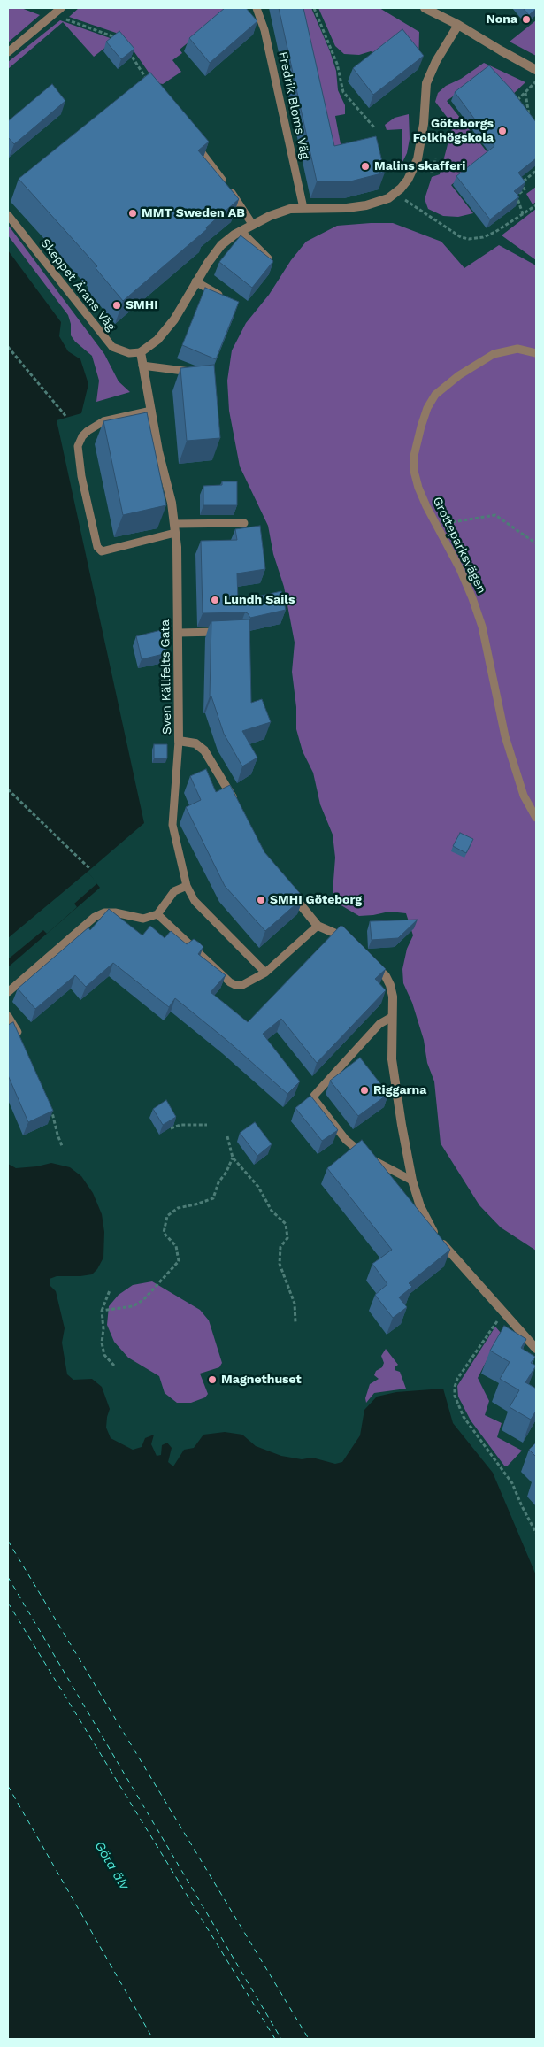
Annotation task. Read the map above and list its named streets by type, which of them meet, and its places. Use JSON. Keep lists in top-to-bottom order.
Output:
{
  "streets": {
    "street": ["Sven Källfelts Gata"],
    "lane": ["Fredrik Bloms Väg", "Skeppet Ärans Väg", "Grotteparksvägen"]
  },
  "crossings": [
    ["Skeppet Ärans Väg", "Sven Källfelts Gata"]
  ],
  "water": ["Göta älv"],
  "places": [
    "Nona",
    "Göteborgs Folkhögskola",
    "Malins skafferi",
    "MMT Sweden AB",
    "SMHI",
    "Lundh Sails",
    "SMHI Göteborg",
    "Riggarna",
    "Magnethuset"
  ]
}
